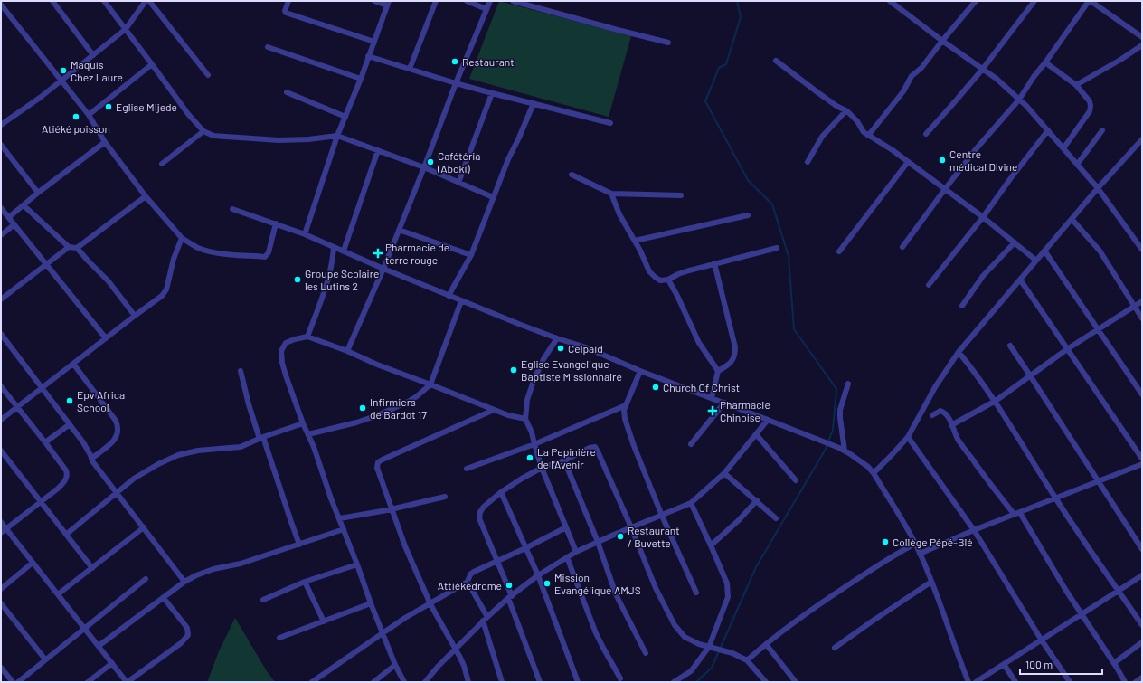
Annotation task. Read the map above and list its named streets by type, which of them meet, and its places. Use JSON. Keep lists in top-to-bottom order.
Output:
{
  "places": {
    "other": [
      "Restaurant",
      "Maquis Chez Laure",
      "Eglise Mijede",
      "Atiéké poisson",
      "Centre médical Divine",
      "Cafétéria (Aboki)",
      "Groupe Scolaire les Lutins 2",
      "Celpaid",
      "Eglise Evangelique Baptiste Missionnaire",
      "Church Of Christ",
      "Epv Africa School",
      "Infirmiers de Bardot 17",
      "La Pepinière de l'Avenir",
      "Restaurant / Buvette",
      "Collège Pépé-Blé",
      "Mission Evangélique AMJS",
      "Attiékédrome"
    ],
    "health": ["Pharmacie de terre rouge", "Pharmacie Chinoise"]
  },
  "scale_bar": "100 m"
}
